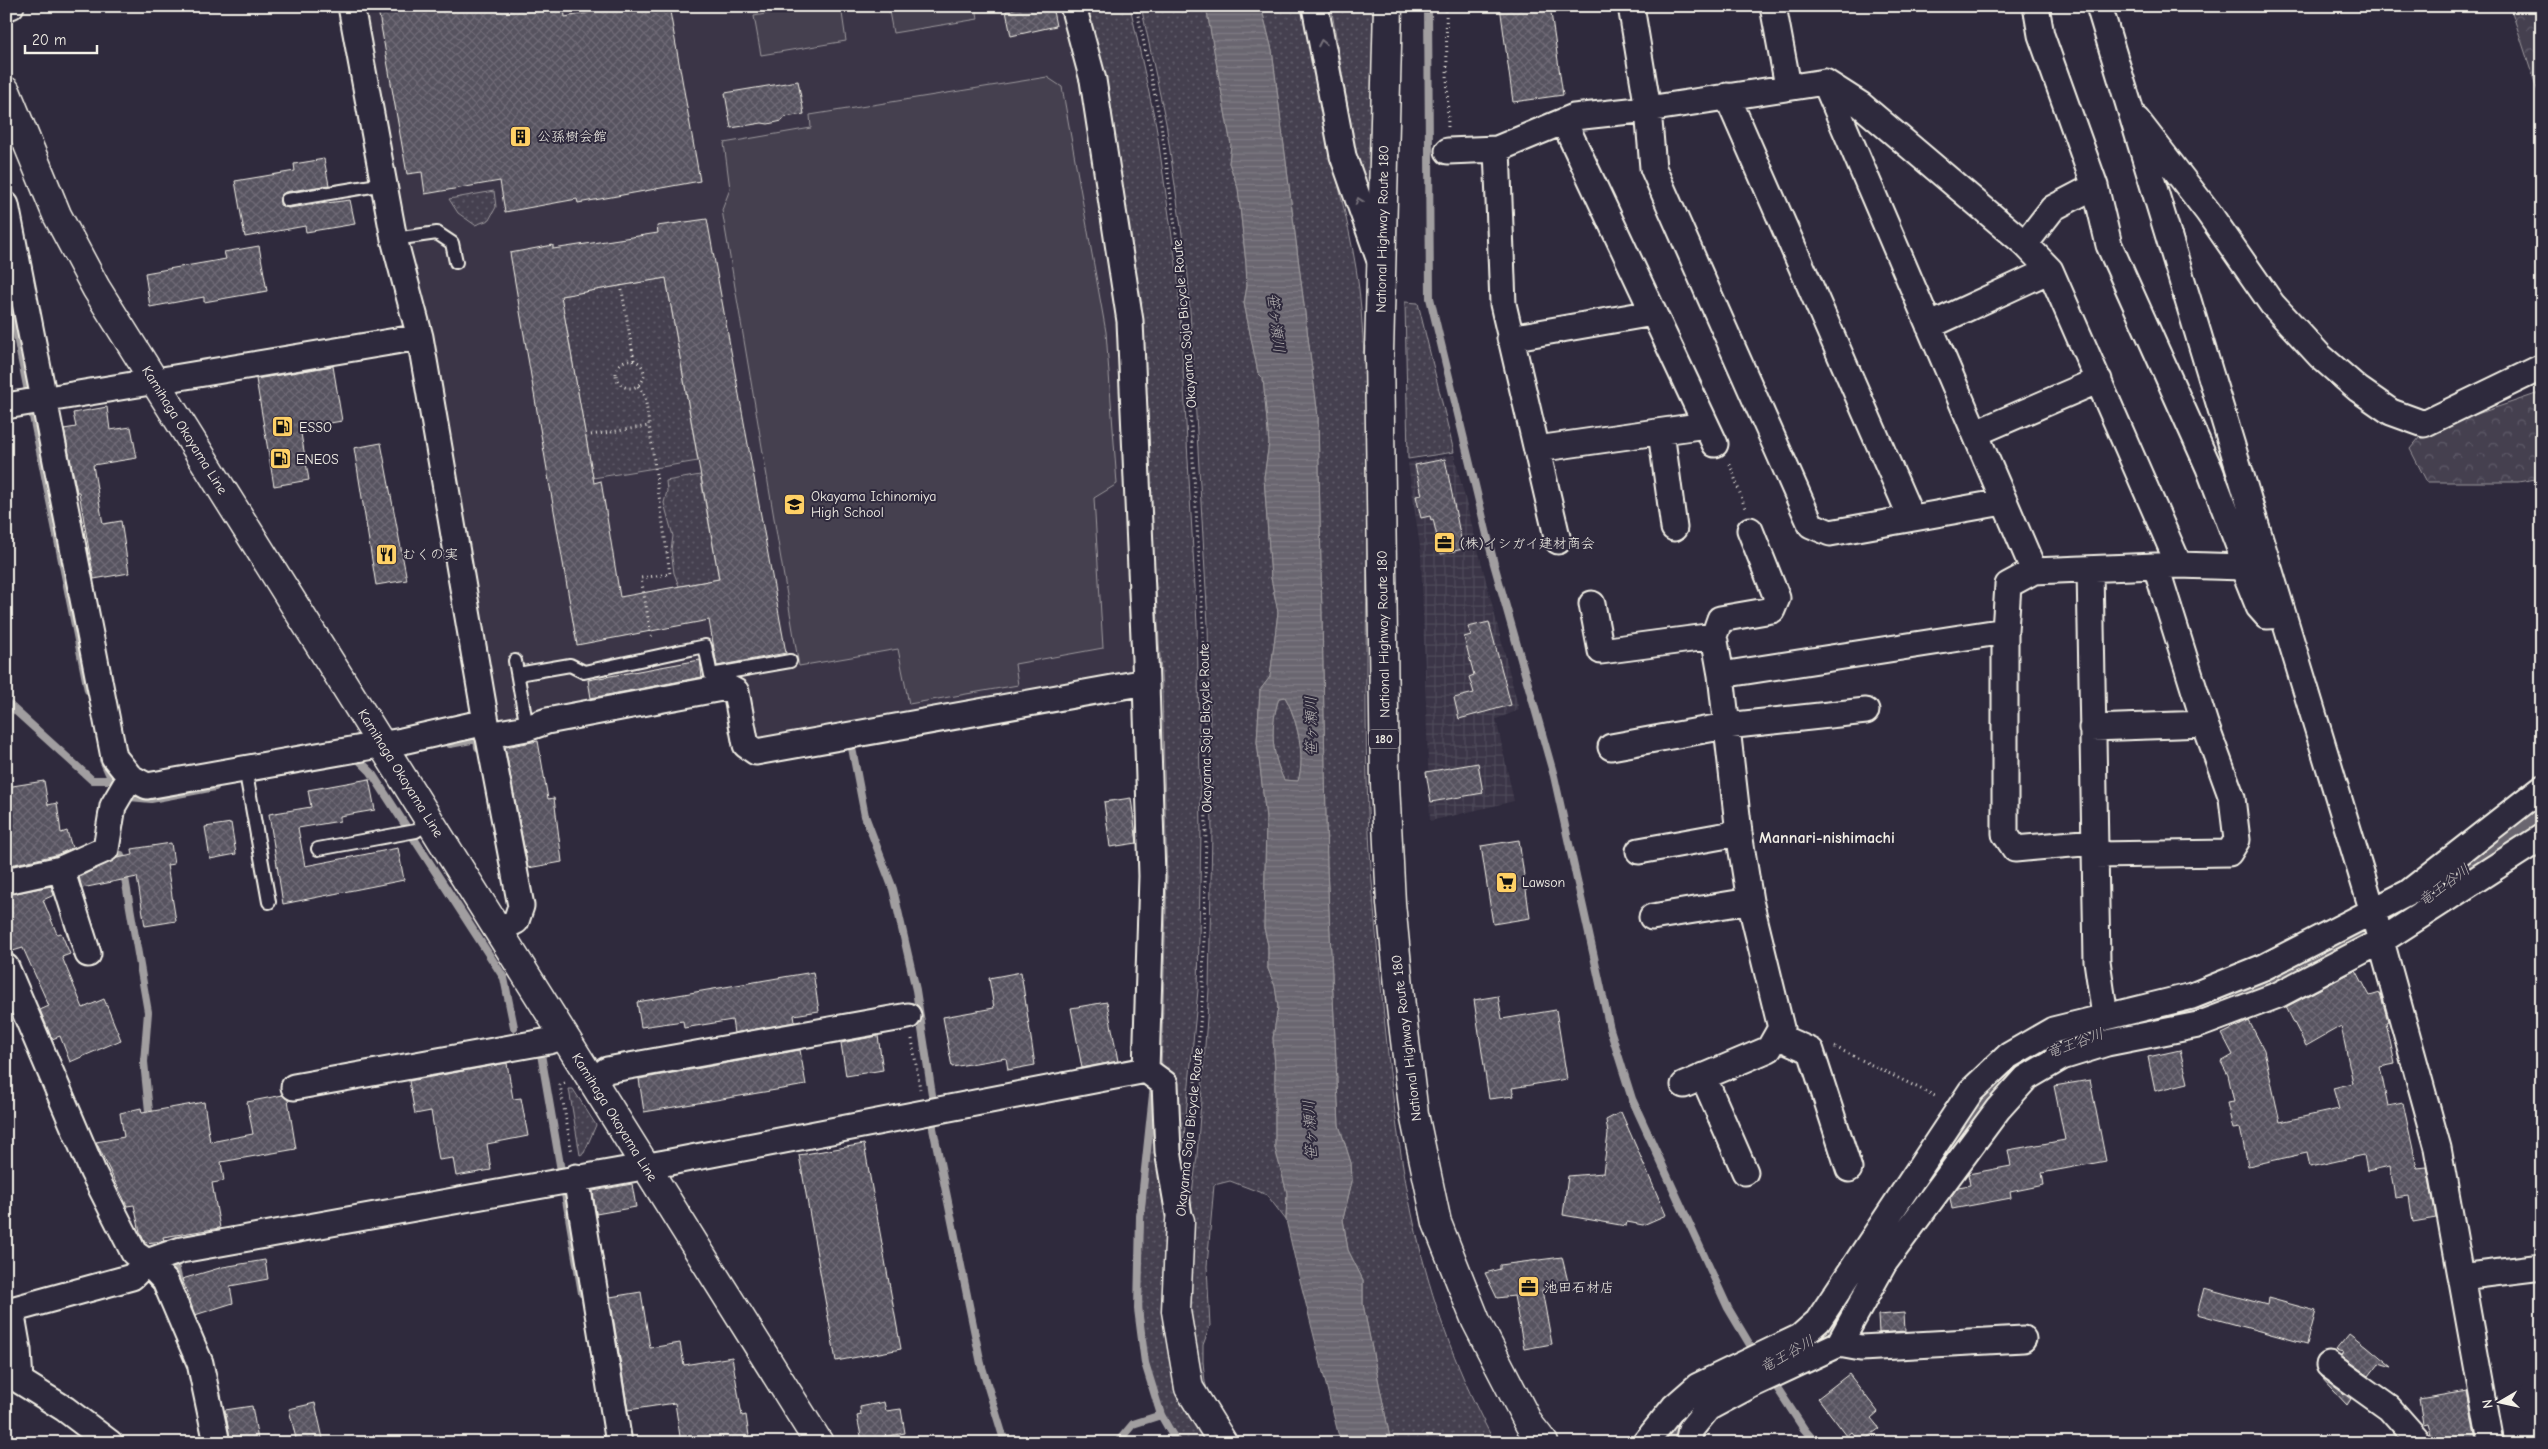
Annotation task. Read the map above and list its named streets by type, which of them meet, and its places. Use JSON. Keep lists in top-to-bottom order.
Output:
{
  "streets": {
    "main road": [
      "National Highway Route 180",
      "Okayama Soja Bicycle Route",
      "Kamihaga Okayama Line",
      "180"
    ]
  },
  "districts": ["Mannari-nishimachi"],
  "water": ["笹ヶ瀬川", "竜王谷川"],
  "places": {
    "building": ["公孫樹会館"],
    "fuel station": ["ESSO", "ENEOS"],
    "school or university": ["Okayama Ichinomiya High School"],
    "office": ["(株)イシガイ建材商会", "池田石材店"],
    "restaurant": ["むくの実"],
    "supermarket": ["Lawson"]
  },
  "scale_bar": "20 m",
  "north": "left"
}
